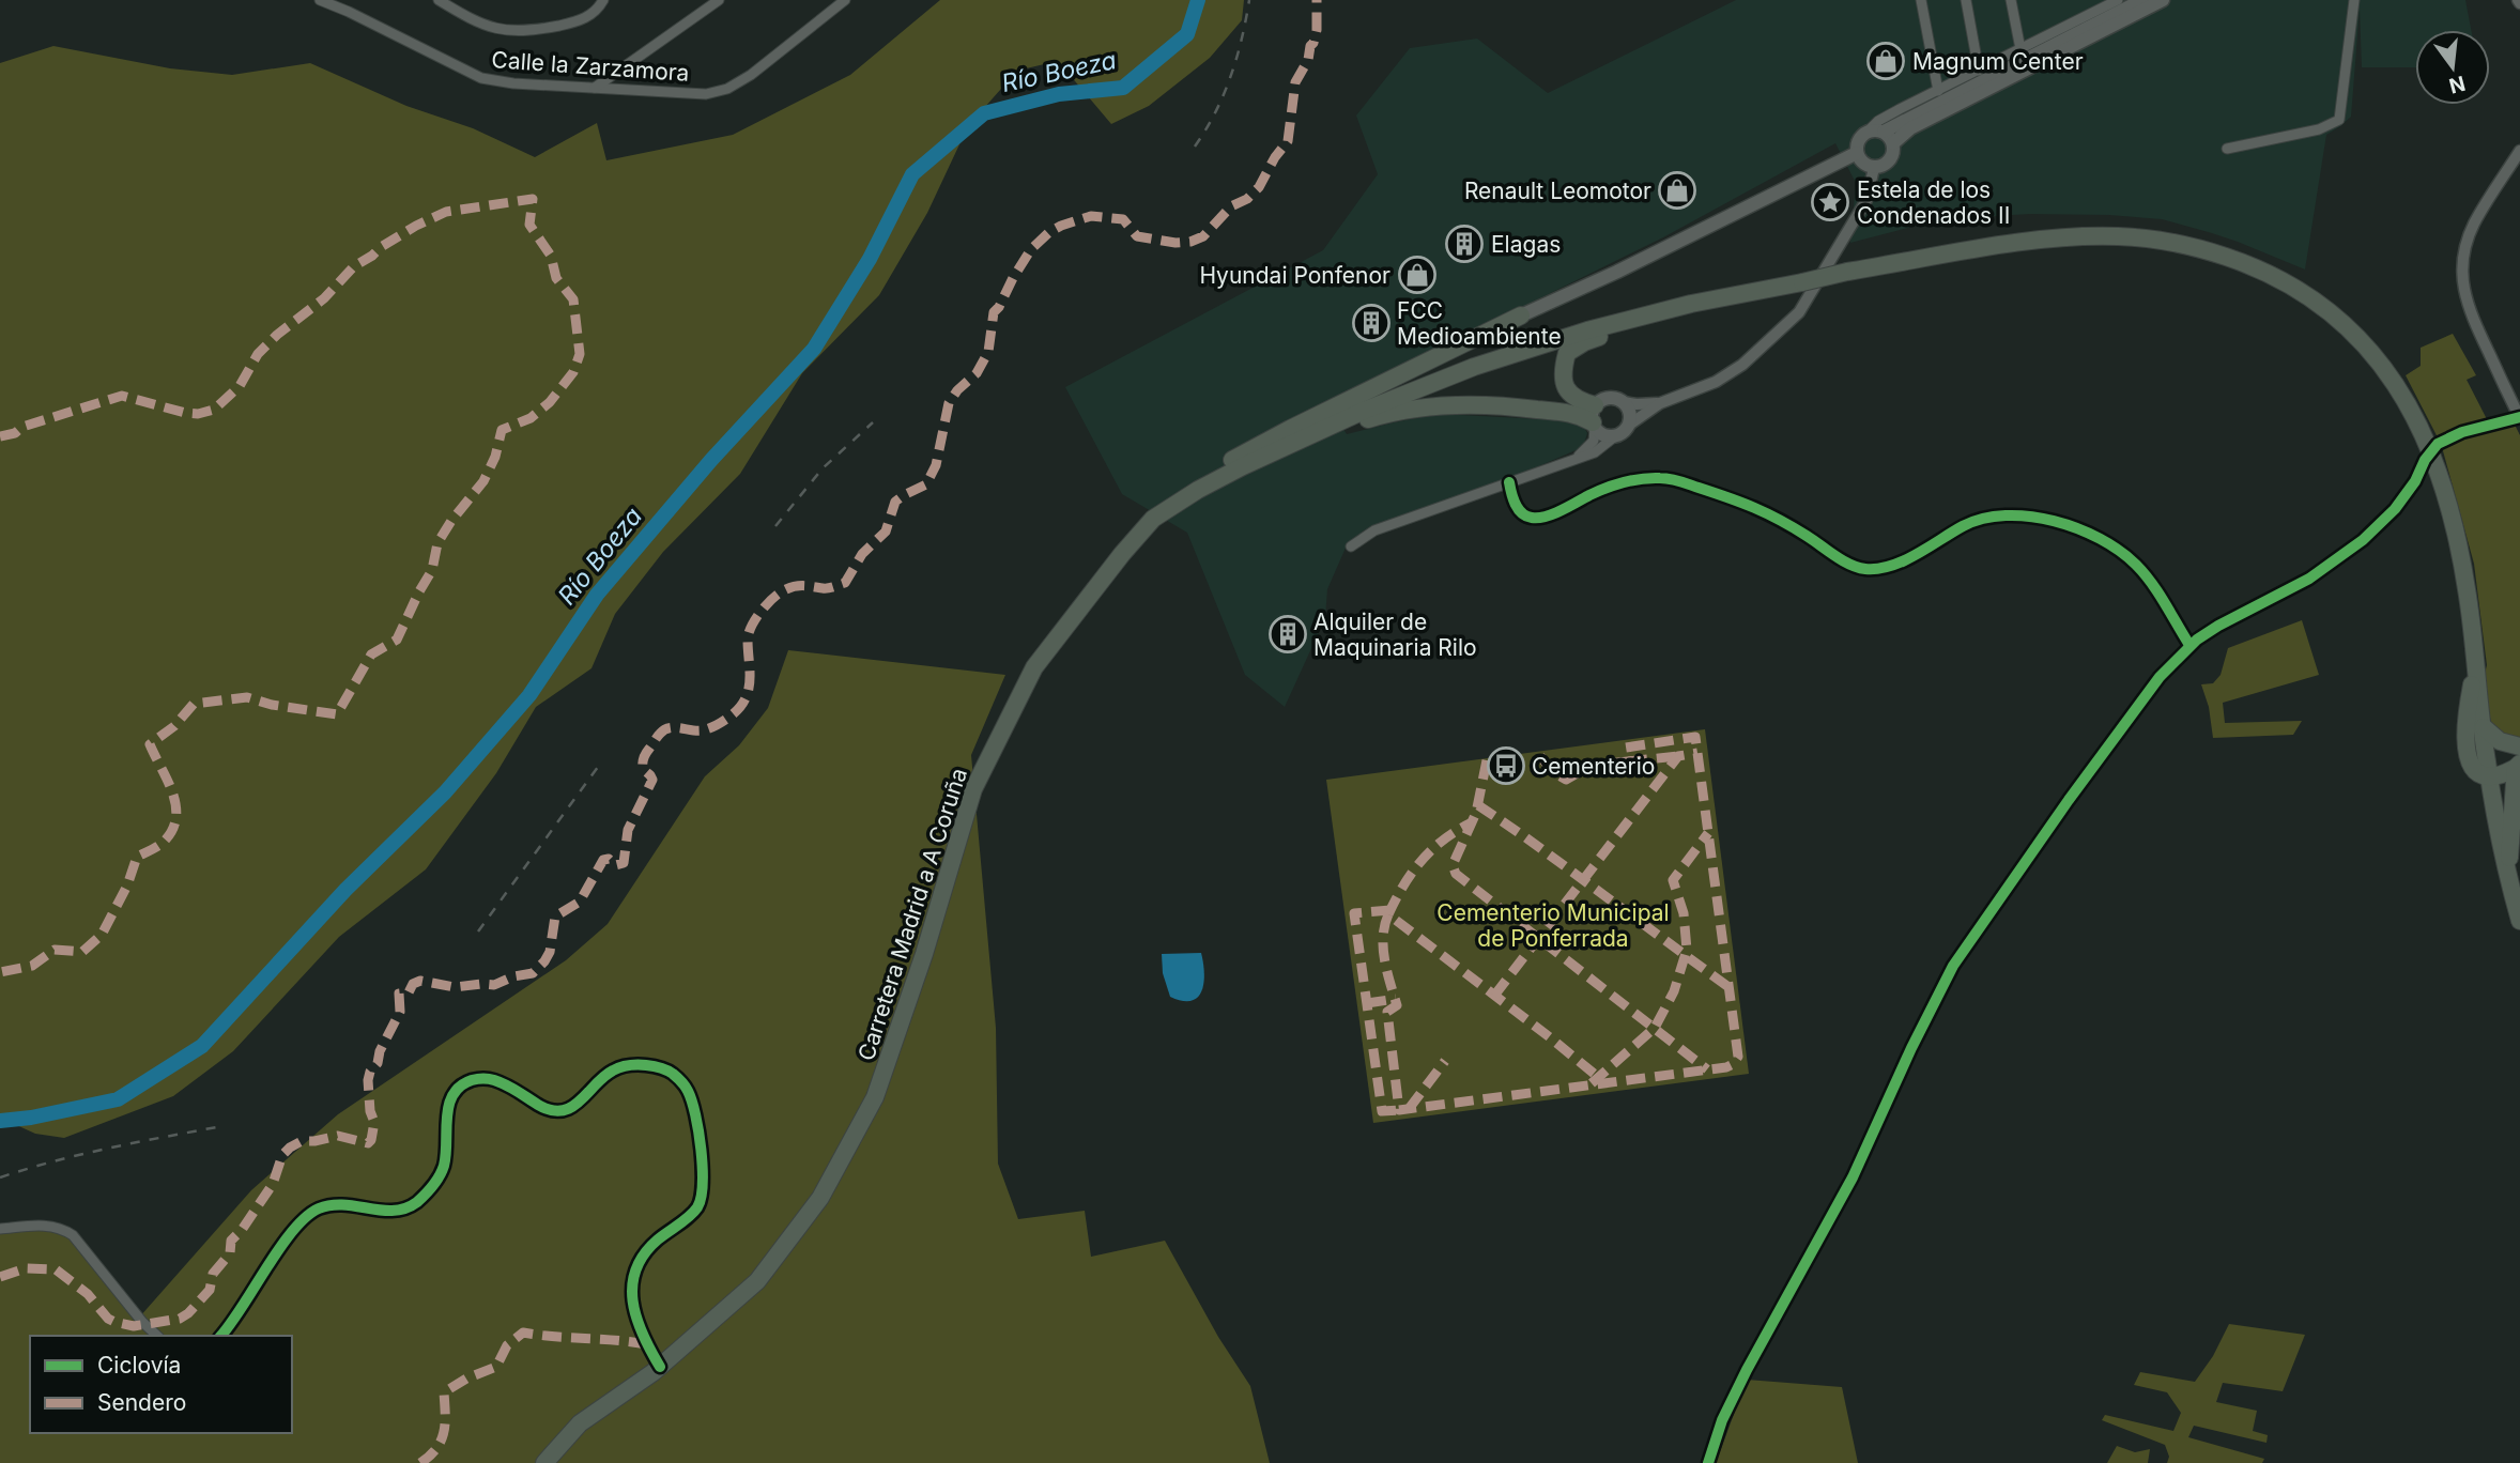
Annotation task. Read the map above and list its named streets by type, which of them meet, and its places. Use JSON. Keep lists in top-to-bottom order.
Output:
{
  "streets": {
    "highway": ["Carretera Madrid a A Coruña"],
    "street": ["Calle la Zarzamora"]
  },
  "water": ["Río Boeza"],
  "parks": ["Cementerio Municipal de Ponferrada"],
  "places": {
    "shop": ["Magnum Center", "Renault Leomotor", "Hyundai Ponfenor"],
    "place": ["Estela de los Condenados II"],
    "building": ["Elagas", "FCC Medioambiente", "Alquiler de Maquinaria Rilo"],
    "bus stop": ["Cementerio"]
  },
  "legend": ["Ciclovía", "Sendero"],
  "north": "bottom"
}
